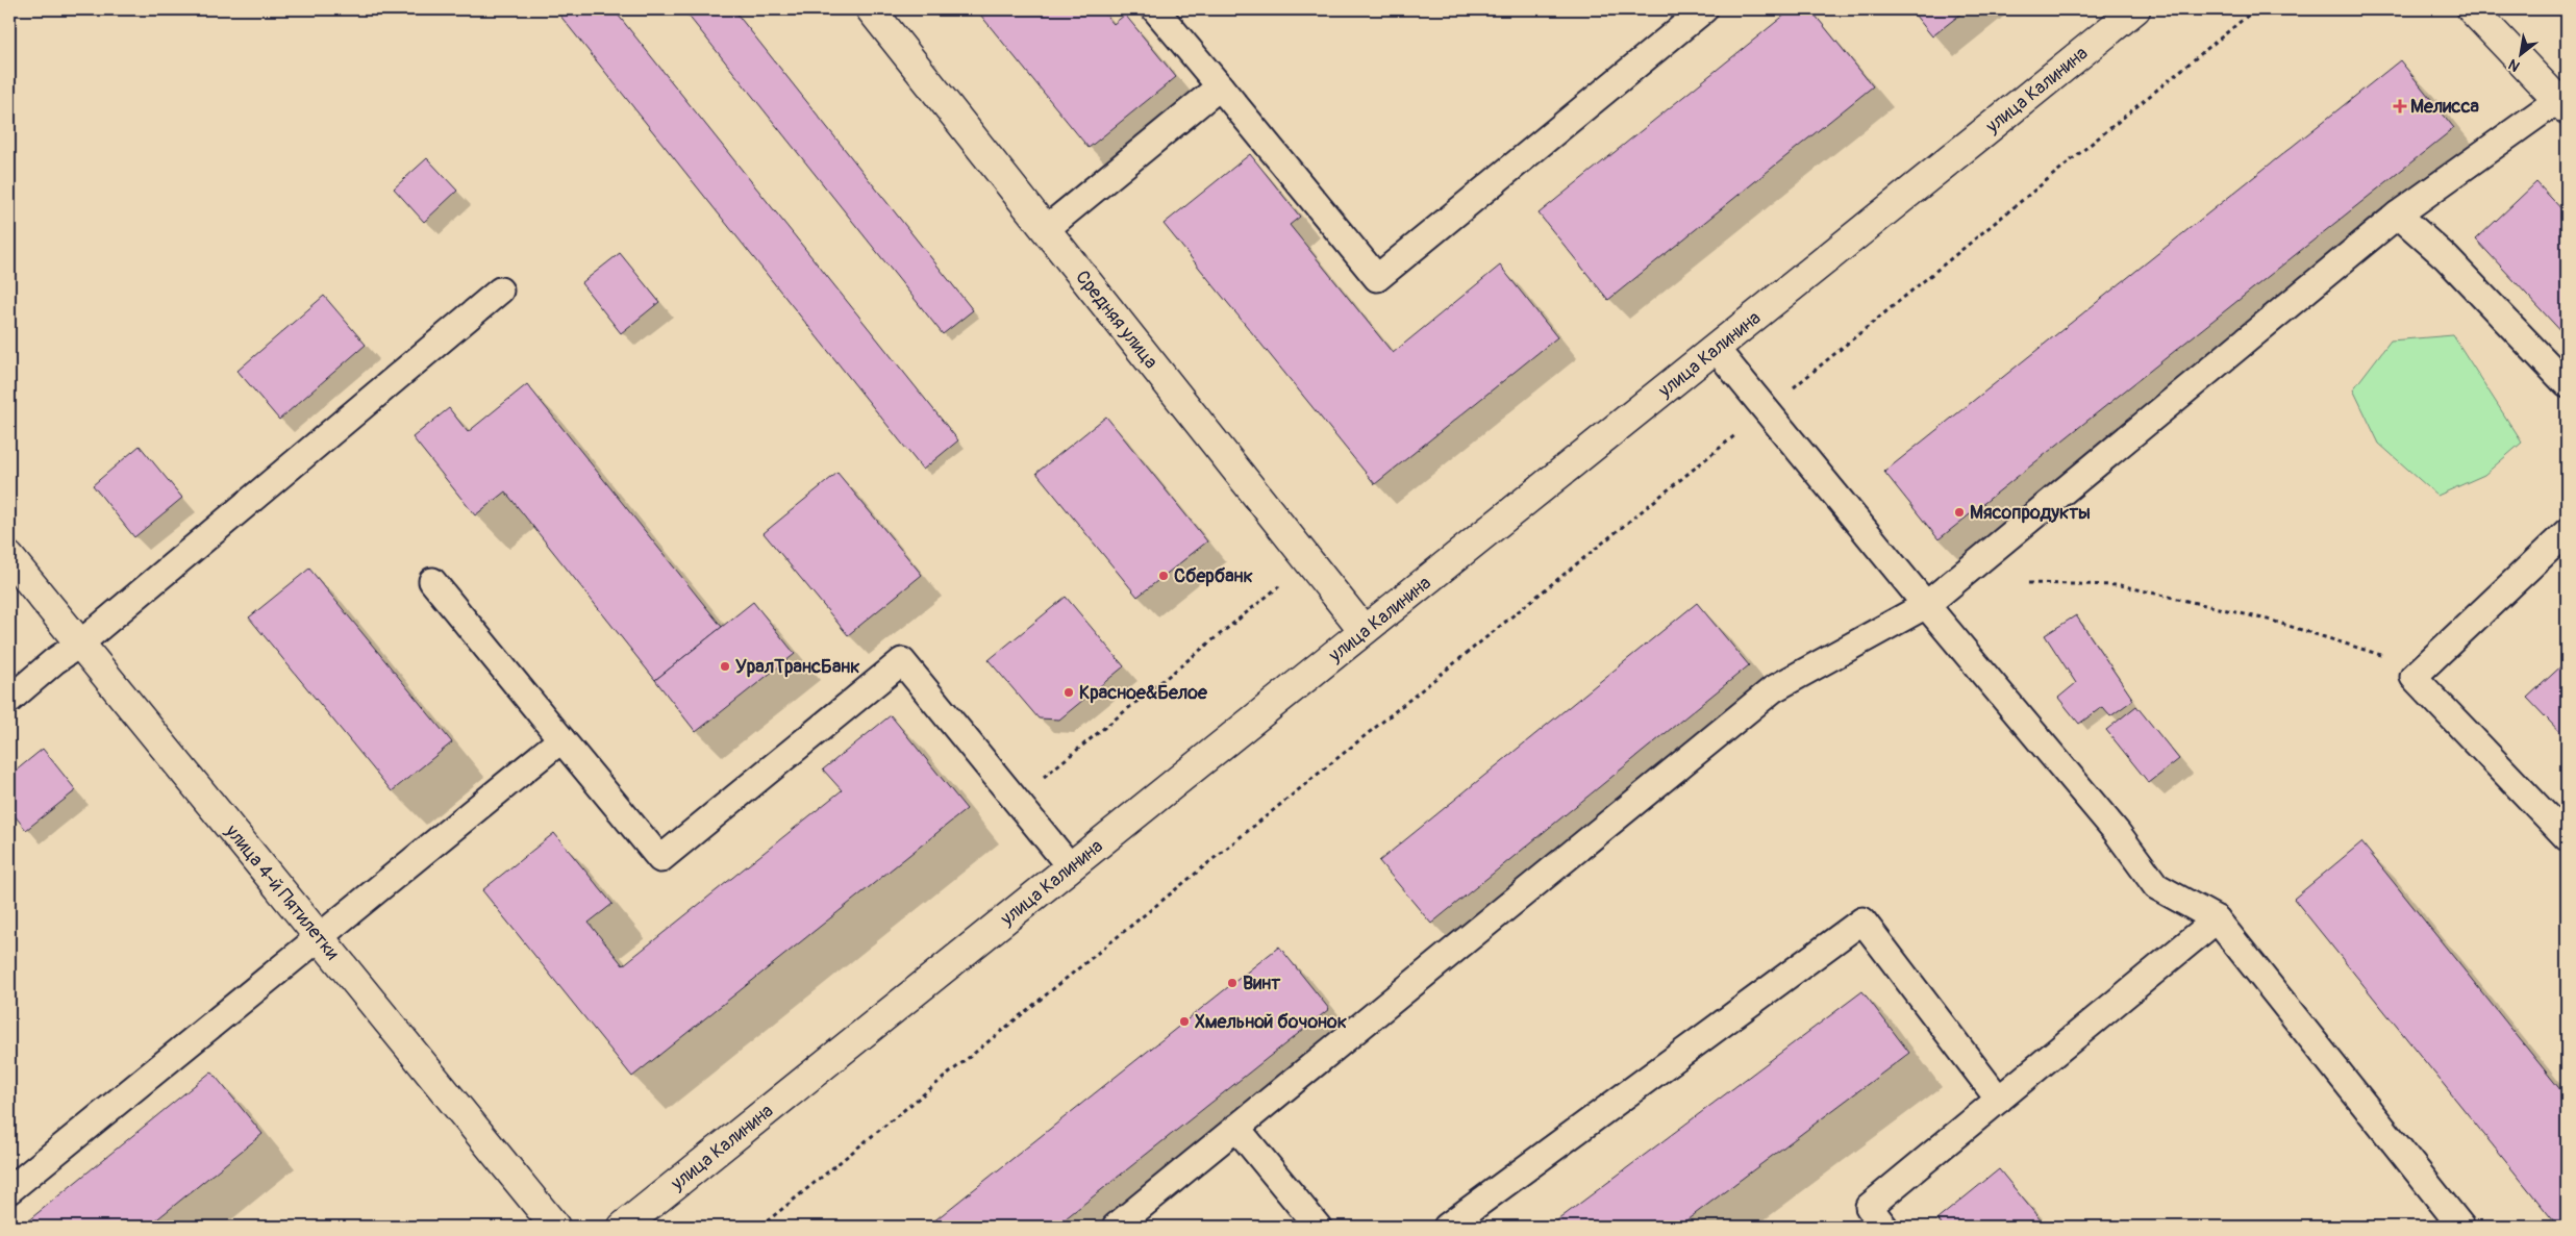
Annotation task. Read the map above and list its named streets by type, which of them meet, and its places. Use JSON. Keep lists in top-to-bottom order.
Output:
{
  "streets": {
    "main road": ["улица Калинина", "Средняя улица", "улица 4-й Пятилетки"]
  },
  "crossings": [
    ["улица Калинина", "Средняя улица"]
  ],
  "places": {
    "health": ["Мелисса"],
    "other": [
      "Мясопродукты",
      "Сбербанк",
      "УралТрансБанк",
      "Красное&Белое",
      "Винт",
      "Хмельной бочонок"
    ]
  },
  "north": "bottom left"
}
